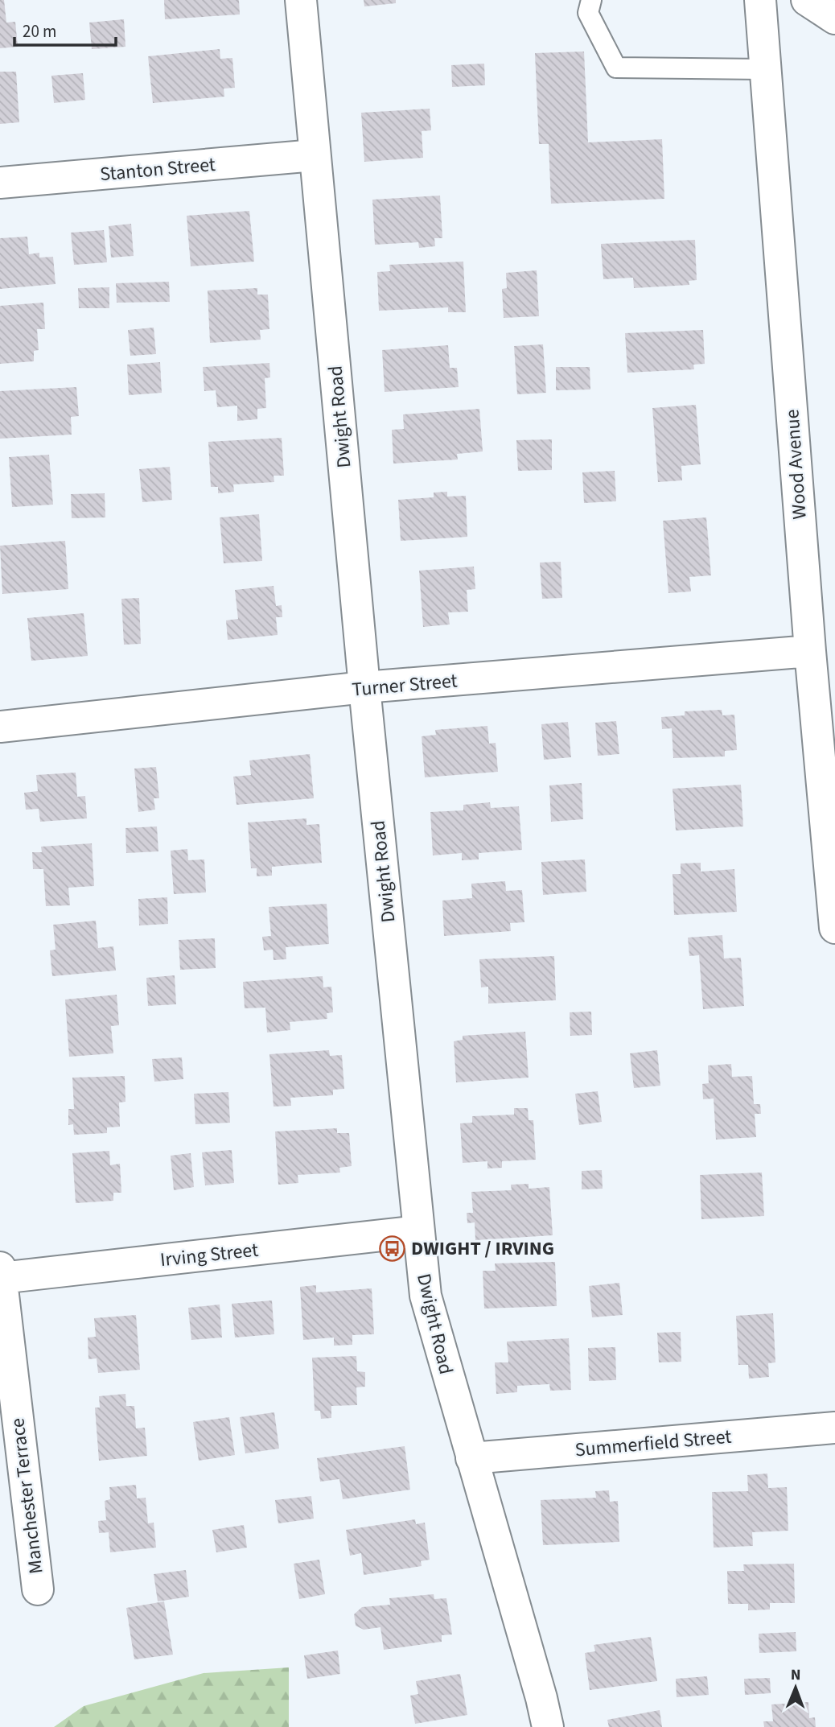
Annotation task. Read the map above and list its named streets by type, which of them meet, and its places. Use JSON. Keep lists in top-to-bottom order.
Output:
{
  "streets": {
    "street": [
      "Stanton Street",
      "Dwight Road",
      "Wood Avenue",
      "Turner Street",
      "Irving Street",
      "Summerfield Street",
      "Manchester Terrace"
    ]
  },
  "crossings": [
    ["Stanton Street", "Dwight Road"],
    ["Dwight Road", "Turner Street"],
    ["Dwight Road", "Irving Street"],
    ["Dwight Road", "Summerfield Street"],
    ["Wood Avenue", "Turner Street"],
    ["Irving Street", "Manchester Terrace"]
  ],
  "places": {
    "bus stop": ["DWIGHT / IRVING"]
  },
  "scale_bar": "20 m",
  "north": "top"
}
